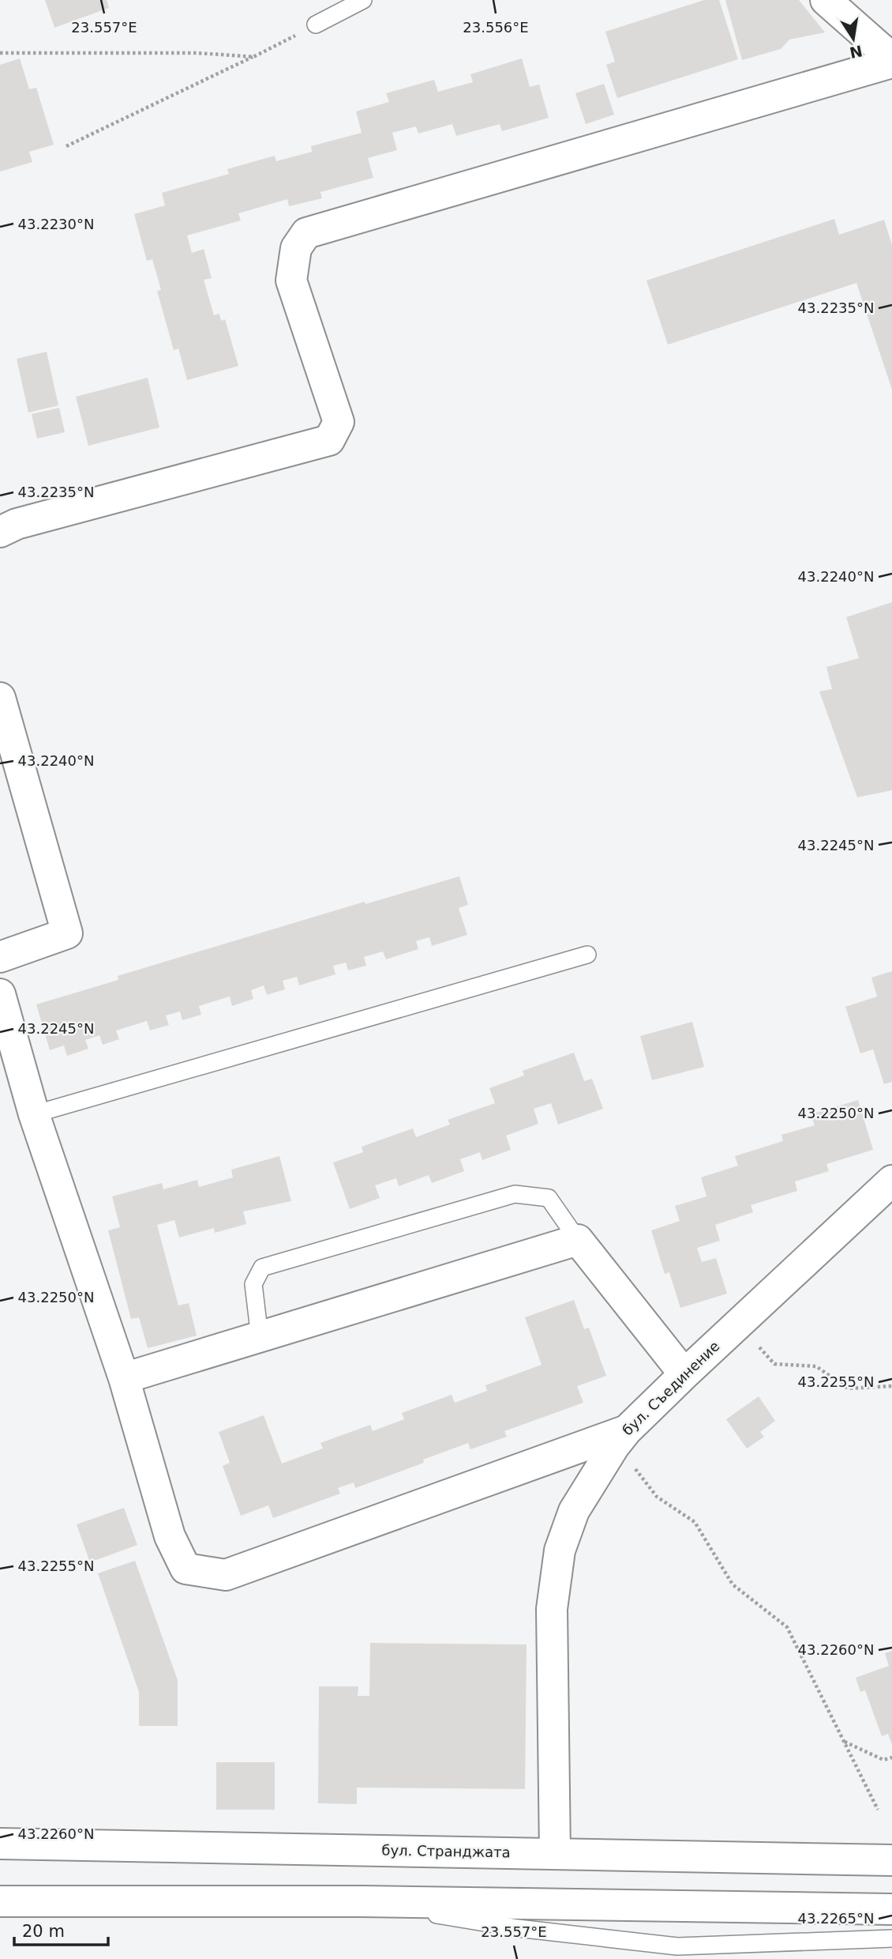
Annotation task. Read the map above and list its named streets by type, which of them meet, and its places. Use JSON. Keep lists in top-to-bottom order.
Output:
{
  "streets": {
    "street": ["бул. Съединение", "бул. Странджата"]
  },
  "crossings": [
    ["бул. Съединение", "бул. Странджата"]
  ],
  "scale_bar": "20 m",
  "north": "bottom",
  "coordinates": [
    "23.557°E",
    "23.556°E",
    "43.2230°N",
    "43.2235°N",
    "43.2240°N",
    "43.2245°N",
    "43.2250°N",
    "43.2255°N",
    "43.2260°N",
    "43.2265°N"
  ]
}
